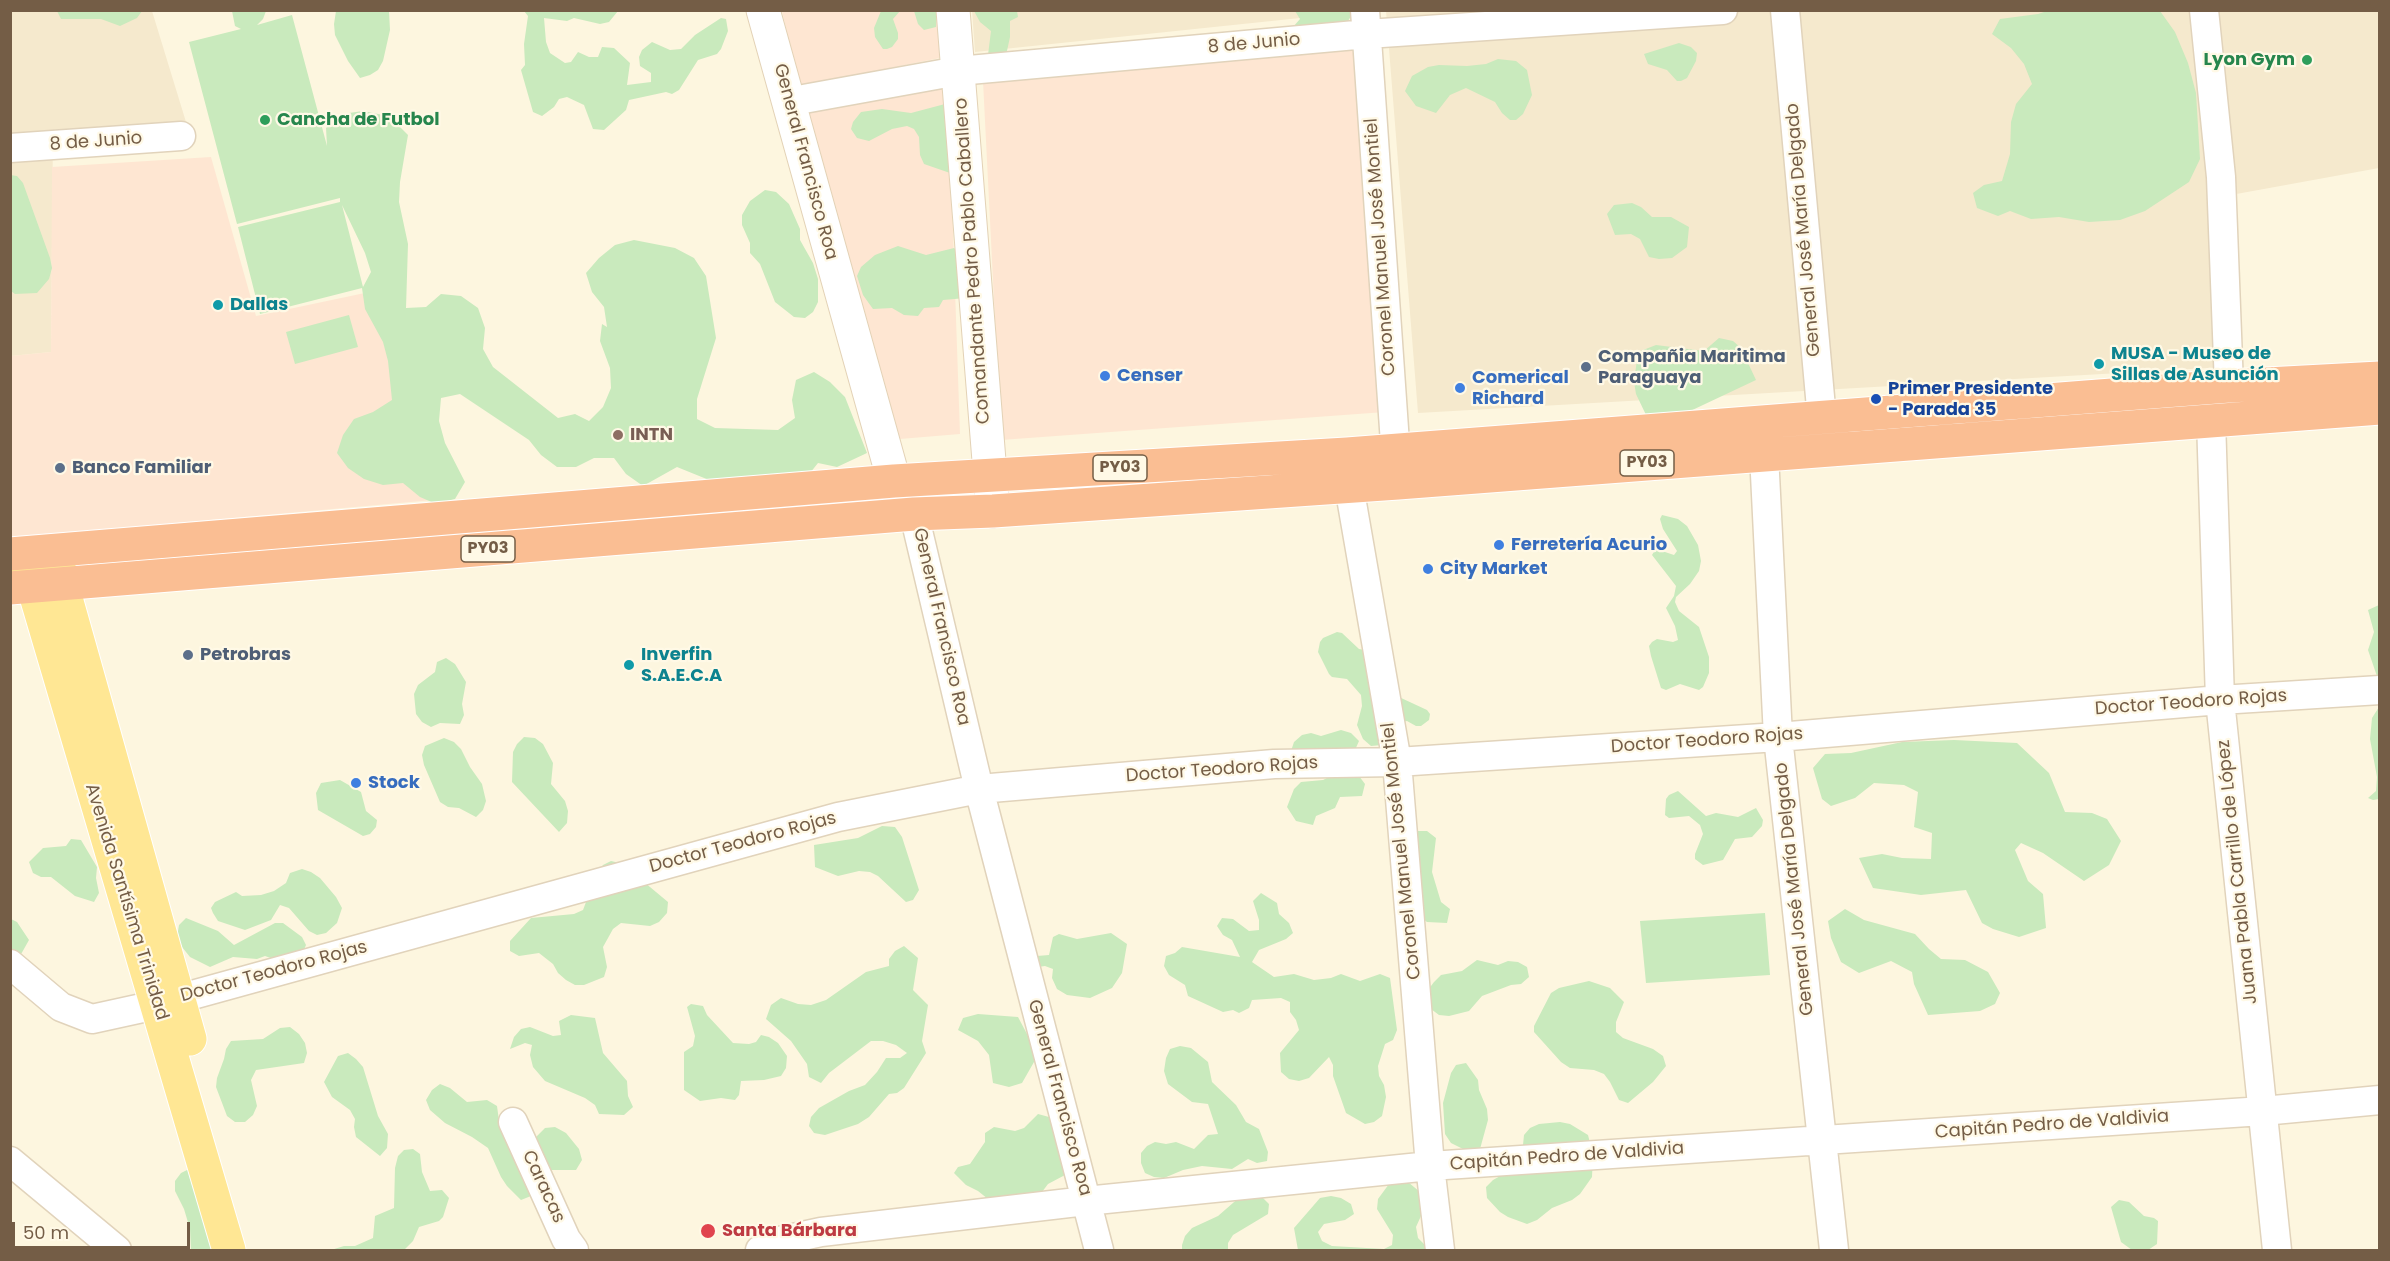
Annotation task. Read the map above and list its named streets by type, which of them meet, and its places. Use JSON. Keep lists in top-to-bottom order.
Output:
{
  "streets": {
    "highway": ["PY03"],
    "main road": ["Avenida Santísima Trinidad"],
    "street": [
      "8 de Junio",
      "General Francisco Roa",
      "General José María Delgado",
      "Coronel Manuel José Montiel",
      "Comandante Pedro Pablo Caballero",
      "Doctor Teodoro Rojas",
      "Juana Pabla Carrillo de López",
      "Capitán Pedro de Valdivia",
      "Caracas"
    ]
  },
  "crossings": [
    ["8 de Junio", "General Francisco Roa"],
    ["8 de Junio", "Coronel Manuel José Montiel"],
    ["8 de Junio", "Comandante Pedro Pablo Caballero"],
    ["General Francisco Roa", "PY03"],
    ["General Francisco Roa", "Doctor Teodoro Rojas"],
    ["General Francisco Roa", "Capitán Pedro de Valdivia"],
    ["General José María Delgado", "PY03"],
    ["General José María Delgado", "Doctor Teodoro Rojas"],
    ["General José María Delgado", "Capitán Pedro de Valdivia"],
    ["Coronel Manuel José Montiel", "PY03"],
    ["Coronel Manuel José Montiel", "Doctor Teodoro Rojas"],
    ["Coronel Manuel José Montiel", "Capitán Pedro de Valdivia"],
    ["Comandante Pedro Pablo Caballero", "PY03"],
    ["PY03", "Juana Pabla Carrillo de López"],
    ["PY03", "Avenida Santísima Trinidad"],
    ["Doctor Teodoro Rojas", "Juana Pabla Carrillo de López"],
    ["Doctor Teodoro Rojas", "Avenida Santísima Trinidad"],
    ["Juana Pabla Carrillo de López", "Capitán Pedro de Valdivia"]
  ],
  "places": [
    "Lyon Gym",
    "Cancha de Futbol",
    "Dallas",
    "MUSA - Museo de Sillas de Asunción",
    "Compañia Maritima Paraguaya",
    "Censer",
    "Comerical Richard",
    "Primer Presidente - Parada 35",
    "INTN",
    "Banco Familiar",
    "Ferretería Acurio",
    "City Market",
    "Petrobras",
    "Inverfin S.A.E.C.A",
    "Stock",
    "Santa Bárbara"
  ],
  "scale_bar": "50 m"
}
